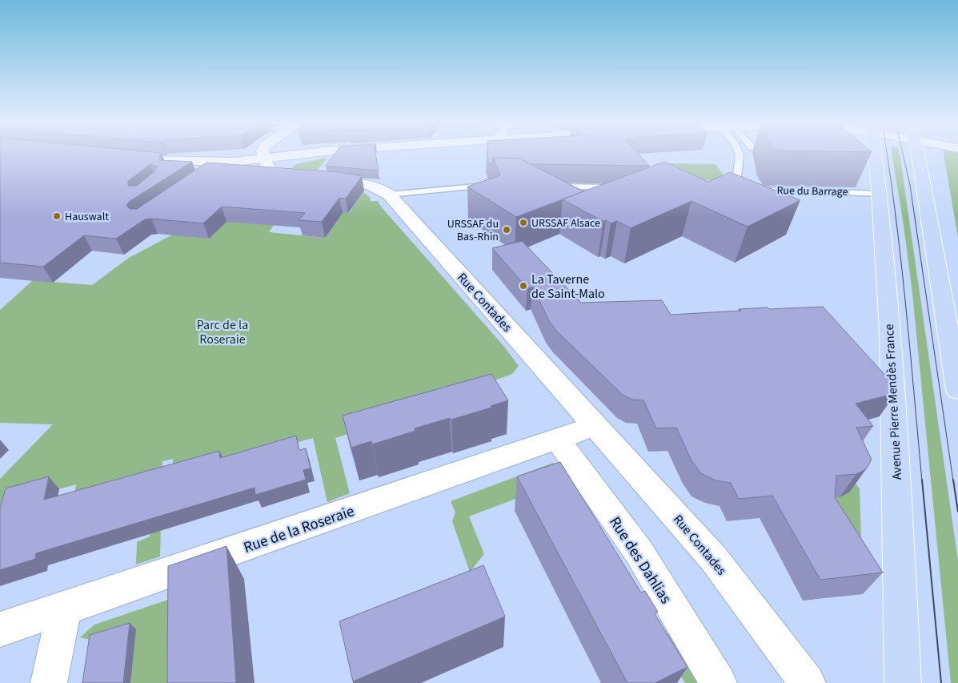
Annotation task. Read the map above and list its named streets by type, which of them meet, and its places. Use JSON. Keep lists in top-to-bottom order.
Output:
{
  "streets": {
    "main road": ["Avenue Pierre Mendès France"],
    "street": ["Rue Contades", "Rue de la Roseraie", "Rue des Dahlias"],
    "lane": ["Rue du Barrage"]
  },
  "crossings": [
    ["Rue du Barrage", "Avenue Pierre Mendès France"],
    ["Rue Contades", "Rue de la Roseraie"],
    ["Rue de la Roseraie", "Rue des Dahlias"]
  ],
  "parks": ["Parc de la Roseraie"],
  "places": [
    "Hauswalt",
    "URSSAF Alsace",
    "URSSAF du Bas-Rhin",
    "La Taverne de Saint-Malo"
  ]
}
